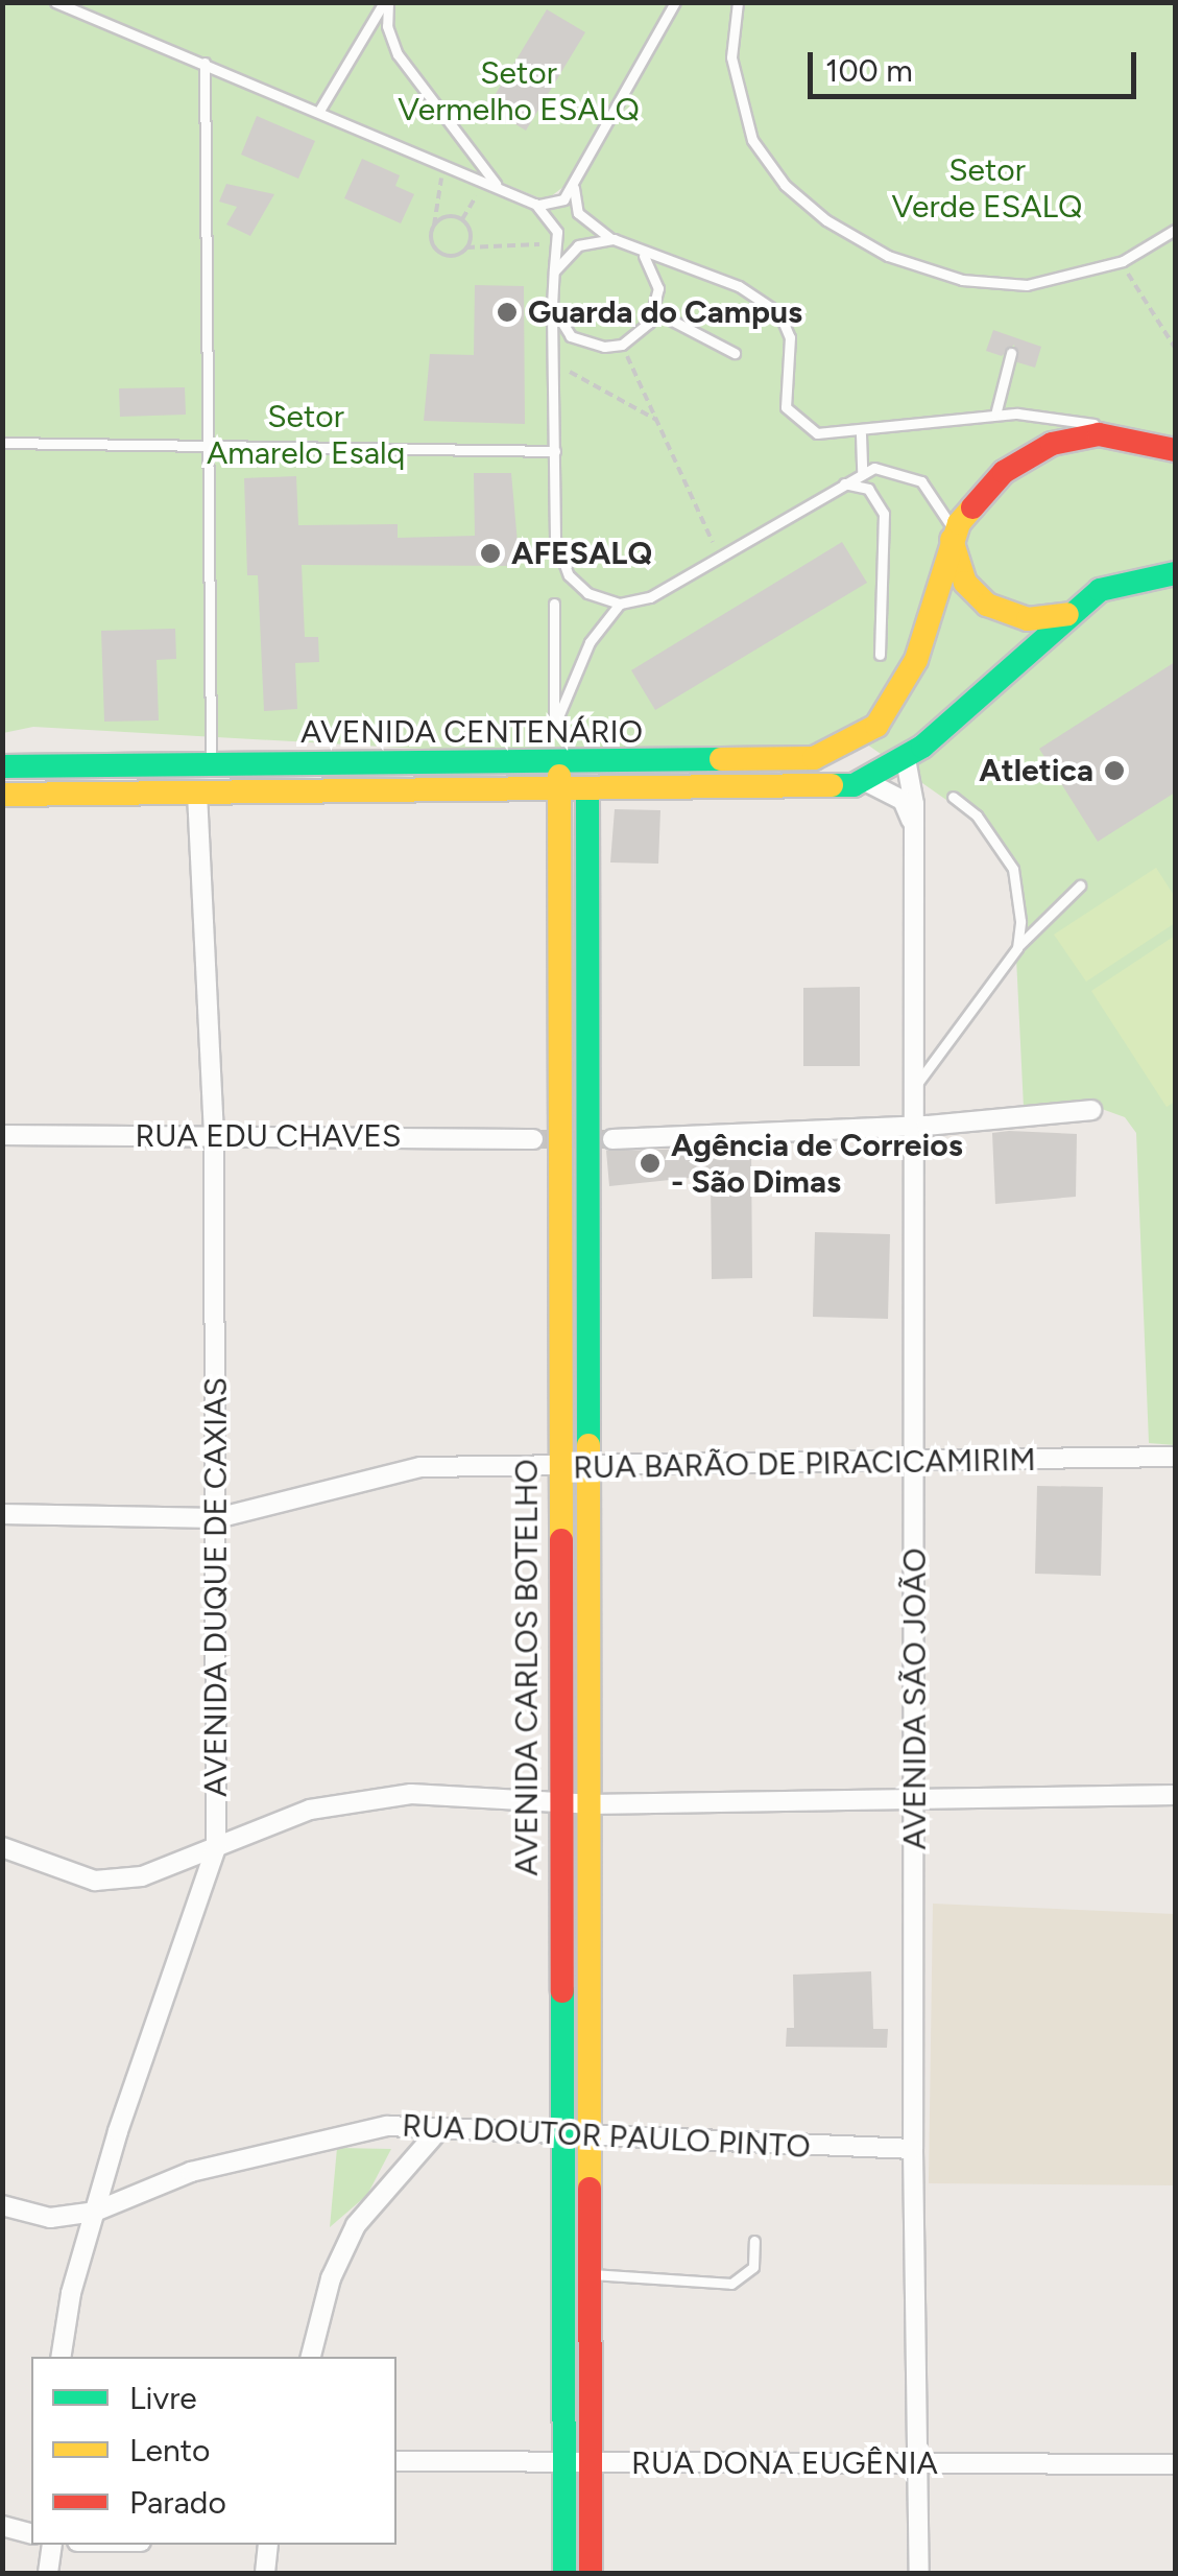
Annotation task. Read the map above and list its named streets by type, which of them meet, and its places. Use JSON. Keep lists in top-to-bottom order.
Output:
{
  "streets": {
    "main road": ["AVENIDA CENTENÁRIO", "AVENIDA CARLOS BOTELHO"],
    "street": [
      "RUA EDU CHAVES",
      "RUA BARÃO DE PIRACICAMIRIM",
      "AVENIDA DUQUE DE CAXIAS",
      "AVENIDA SÃO JOÃO",
      "RUA DOUTOR PAULO PINTO",
      "RUA DONA EUGÊNIA"
    ]
  },
  "crossings": [
    ["AVENIDA CENTENÁRIO", "AVENIDA DUQUE DE CAXIAS"],
    ["AVENIDA CENTENÁRIO", "AVENIDA CARLOS BOTELHO"],
    ["RUA EDU CHAVES", "AVENIDA DUQUE DE CAXIAS"],
    ["RUA BARÃO DE PIRACICAMIRIM", "AVENIDA DUQUE DE CAXIAS"],
    ["RUA BARÃO DE PIRACICAMIRIM", "AVENIDA CARLOS BOTELHO"],
    ["RUA BARÃO DE PIRACICAMIRIM", "AVENIDA SÃO JOÃO"],
    ["AVENIDA DUQUE DE CAXIAS", "RUA DOUTOR PAULO PINTO"],
    ["AVENIDA CARLOS BOTELHO", "RUA DOUTOR PAULO PINTO"],
    ["AVENIDA CARLOS BOTELHO", "RUA DONA EUGÊNIA"],
    ["AVENIDA SÃO JOÃO", "RUA DOUTOR PAULO PINTO"],
    ["AVENIDA SÃO JOÃO", "RUA DONA EUGÊNIA"]
  ],
  "parks": ["Setor Vermelho ESALQ", "Setor Verde ESALQ", "Setor Amarelo Esalq"],
  "places": [
    "Guarda do Campus",
    "AFESALQ",
    "Atletica",
    "Agência de Correios - São Dimas"
  ],
  "legend": ["Livre", "Lento", "Parado"],
  "scale_bar": "100 m"
}
